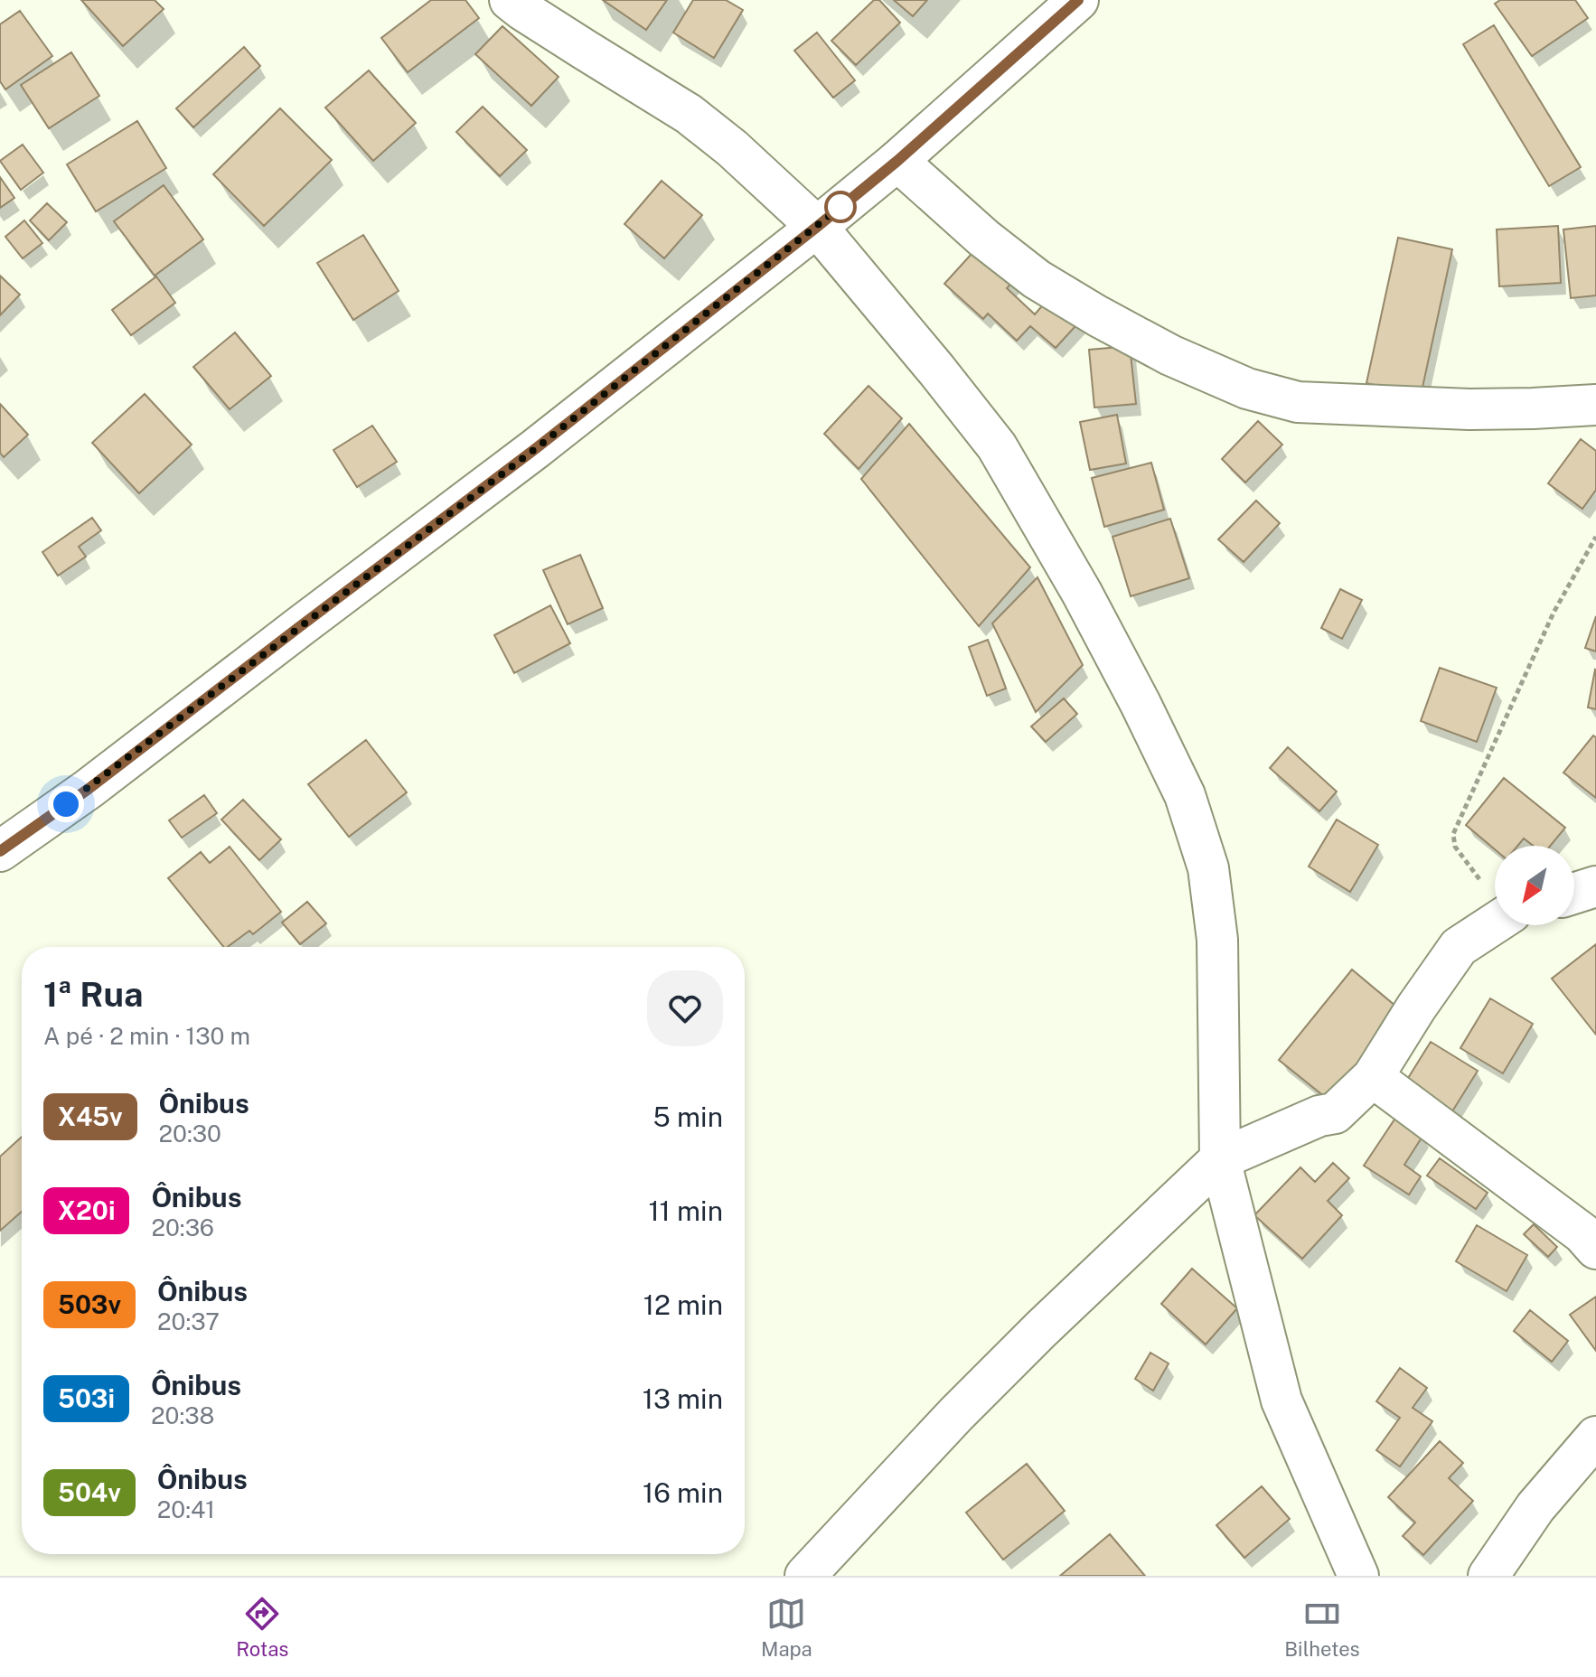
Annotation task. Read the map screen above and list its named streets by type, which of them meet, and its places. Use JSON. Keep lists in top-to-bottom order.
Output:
{
  "lines": ["bus line X45v"],
  "north": "bottom left",
  "page": {
    "heading": ["1ª Rua", "A pé · 2 min · 130 m"],
    "list": [
      {
        "mark": "X45v",
        "name": "Ônibus",
        "note": "20:30",
        "value": "5 min"
      },
      {
        "mark": "X20i",
        "name": "Ônibus",
        "note": "20:36",
        "value": "11 min"
      },
      {
        "mark": "503v",
        "name": "Ônibus",
        "note": "20:37",
        "value": "12 min"
      },
      {
        "mark": "503i",
        "name": "Ônibus",
        "note": "20:38",
        "value": "13 min"
      },
      {
        "mark": "504v",
        "name": "Ônibus",
        "note": "20:41",
        "value": "16 min"
      }
    ],
    "tabs": ["Rotas", "Mapa", "Bilhetes"]
  }
}
